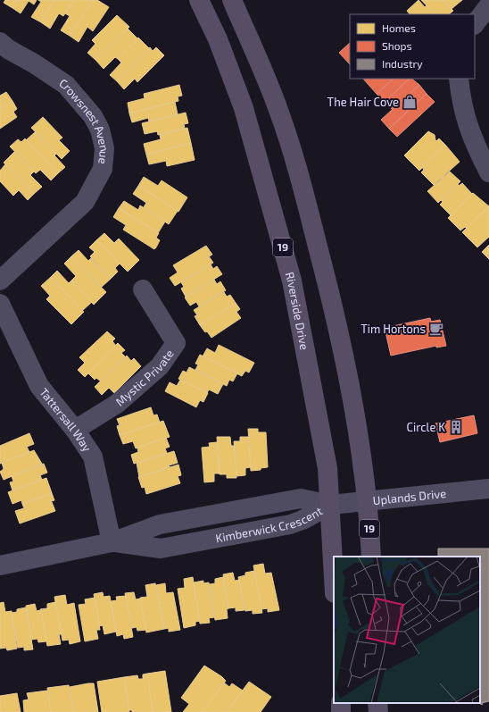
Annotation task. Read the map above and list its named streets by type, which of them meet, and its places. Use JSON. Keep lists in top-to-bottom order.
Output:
{
  "streets": {
    "main road": ["19", "Riverside Drive"],
    "street": [
      "Crowsnest Avenue",
      "Mystic Private",
      "Tattersall Way",
      "Uplands Drive",
      "Kimberwick Crescent"
    ]
  },
  "crossings": [
    ["19", "Uplands Drive"],
    ["Riverside Drive", "Uplands Drive"],
    ["Riverside Drive", "Kimberwick Crescent"],
    ["Mystic Private", "Tattersall Way"],
    ["Tattersall Way", "Kimberwick Crescent"],
    ["Uplands Drive", "Kimberwick Crescent"]
  ],
  "places": {
    "shop": ["The Hair Cove"],
    "cafe": ["Tim Hortons"],
    "building": ["Circle K"]
  },
  "legend": ["Homes", "Shops", "Industry"]
}
